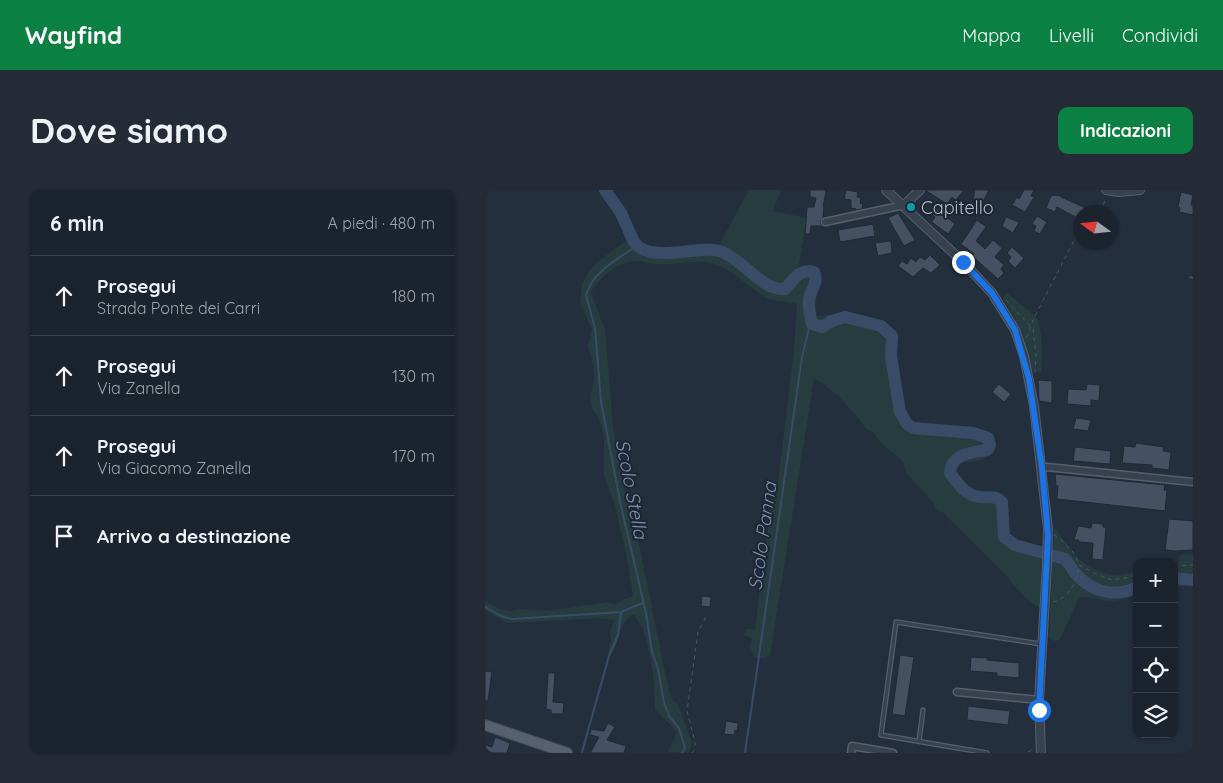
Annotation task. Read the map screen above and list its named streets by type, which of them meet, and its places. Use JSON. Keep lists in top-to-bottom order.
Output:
{
  "water": ["Scolo Stella", "Scolo Panna"],
  "places": ["Capitello"],
  "north": "left",
  "page": {
    "header": "Wayfind",
    "nav": ["Mappa", "Livelli", "Condividi"],
    "buttons": "Indicazioni",
    "title": "Dove siamo",
    "heading": ["6 min", "A piedi · 480 m"],
    "list": [
      ["Prosegui", "Strada Ponte dei Carri", "180 m"],
      ["Prosegui", "Via Zanella", "130 m"],
      ["Prosegui", "Via Giacomo Zanella", "170 m"],
      "Arrivo a destinazione"
    ],
    "map_buttons": ["+", "−"]
  }
}
